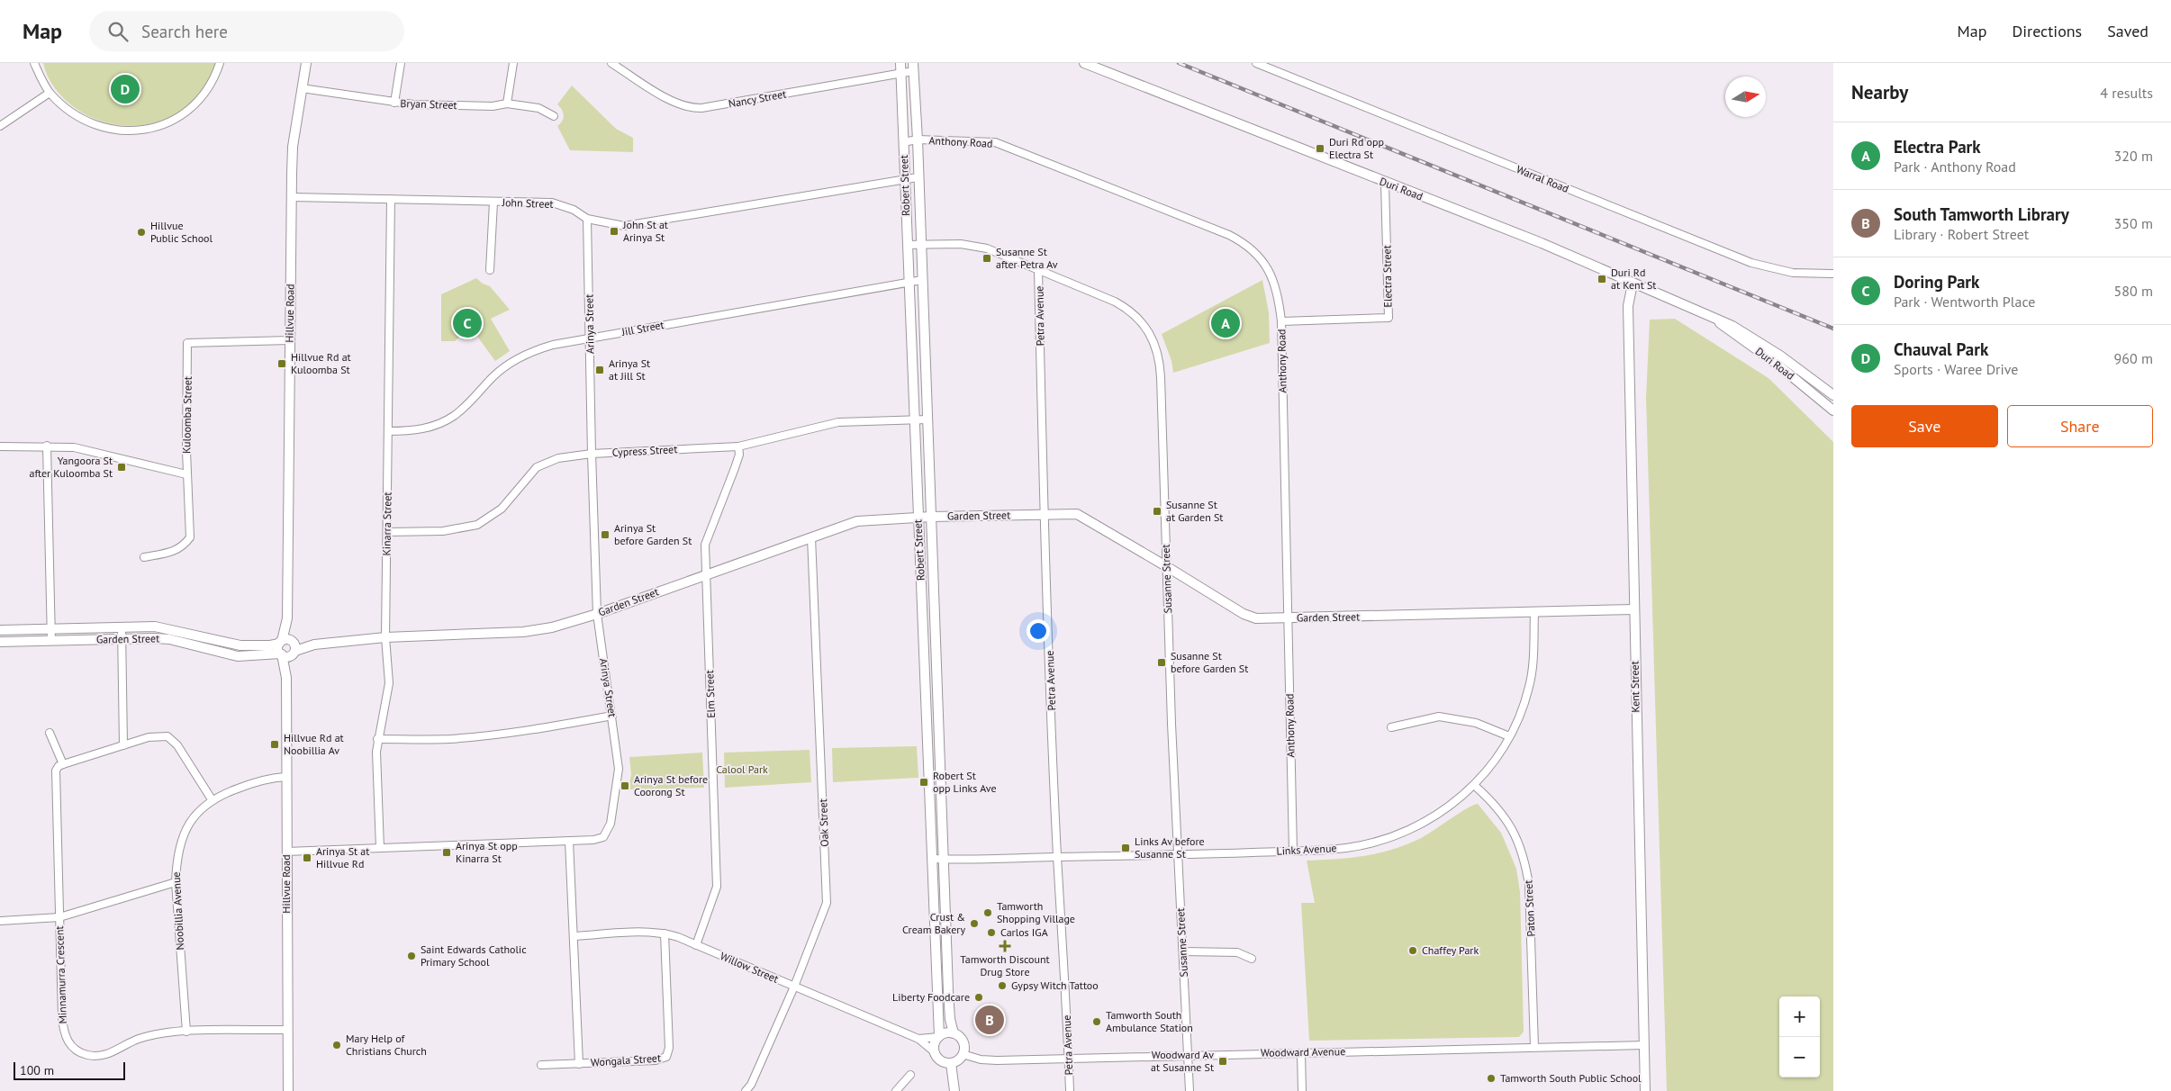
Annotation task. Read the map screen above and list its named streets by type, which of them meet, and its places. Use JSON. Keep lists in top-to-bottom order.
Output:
{
  "streets": {
    "street": [
      "Nancy Street",
      "Bryan Street",
      "Anthony Road",
      "Warral Road",
      "Robert Street",
      "Duri Road",
      "John Street",
      "Electra Street",
      "Hillvue Road",
      "Petra Avenue",
      "Arinya Street",
      "Jill Street",
      "Kuloomba Street",
      "Cypress Street",
      "Garden Street",
      "Kinarra Street",
      "Susanne Street",
      "Kent Street",
      "Elm Street",
      "Oak Street",
      "Links Avenue",
      "Paton Street",
      "Noobillia Avenue",
      "Willow Street",
      "Minnamurra Crescent",
      "Woodward Avenue",
      "Wongala Street"
    ]
  },
  "crossings": [
    ["Nancy Street", "Robert Street"],
    ["Bryan Street", "Hillvue Road"],
    ["Anthony Road", "Robert Street"],
    ["Anthony Road", "Electra Street"],
    ["Anthony Road", "Garden Street"],
    ["Anthony Road", "Links Avenue"],
    ["Robert Street", "John Street"],
    ["Robert Street", "Jill Street"],
    ["Robert Street", "Cypress Street"],
    ["Robert Street", "Garden Street"],
    ["Robert Street", "Susanne Street"],
    ["Robert Street", "Links Avenue"],
    ["Robert Street", "Willow Street"],
    ["Robert Street", "Woodward Avenue"],
    ["Duri Road", "Electra Street"],
    ["Duri Road", "Kent Street"],
    ["John Street", "Hillvue Road"],
    ["John Street", "Arinya Street"],
    ["John Street", "Kinarra Street"],
    ["Hillvue Road", "Arinya Street"],
    ["Hillvue Road", "Kuloomba Street"],
    ["Hillvue Road", "Garden Street"],
    ["Hillvue Road", "Noobillia Avenue"],
    ["Hillvue Road", "Minnamurra Crescent"],
    ["Petra Avenue", "Garden Street"],
    ["Petra Avenue", "Susanne Street"],
    ["Petra Avenue", "Links Avenue"],
    ["Petra Avenue", "Woodward Avenue"],
    ["Arinya Street", "Jill Street"],
    ["Arinya Street", "Cypress Street"],
    ["Arinya Street", "Garden Street"],
    ["Arinya Street", "Kinarra Street"],
    ["Jill Street", "Kinarra Street"],
    ["Cypress Street", "Kinarra Street"],
    ["Cypress Street", "Elm Street"],
    ["Garden Street", "Kinarra Street"],
    ["Garden Street", "Susanne Street"],
    ["Garden Street", "Kent Street"],
    ["Garden Street", "Elm Street"],
    ["Garden Street", "Oak Street"],
    ["Garden Street", "Links Avenue"],
    ["Susanne Street", "Links Avenue"],
    ["Susanne Street", "Woodward Avenue"],
    ["Kent Street", "Woodward Avenue"],
    ["Elm Street", "Willow Street"],
    ["Oak Street", "Willow Street"],
    ["Links Avenue", "Paton Street"],
    ["Paton Street", "Woodward Avenue"],
    ["Noobillia Avenue", "Minnamurra Crescent"],
    ["Willow Street", "Woodward Avenue"],
    ["Willow Street", "Wongala Street"]
  ],
  "parks": ["Calool Park"],
  "places": {
    "transit": [
      "Duri Rd opp Electra St",
      "John St at Arinya St",
      "Susanne St after Petra Av",
      "Duri Rd at Kent St",
      "Hillvue Rd at Kuloomba St",
      "Arinya St at Jill St",
      "Yangoora St after Kuloomba St",
      "Susanne St at Garden St",
      "Arinya St before Garden St",
      "Susanne St before Garden St",
      "Hillvue Rd at Noobillia Av",
      "Robert St opp Links Ave",
      "Arinya St before Coorong St",
      "Links Av before Susanne St",
      "Arinya St opp Kinarra St",
      "Arinya St at Hillvue Rd",
      "Woodward Av at Susanne St"
    ],
    "other": [
      "Hillvue Public School",
      "Tamworth Shopping Village",
      "Crust & Cream Bakery",
      "Carlos IGA",
      "Chaffey Park",
      "Saint Edwards Catholic Primary School",
      "Gypsy Witch Tattoo",
      "Liberty Foodcare",
      "Tamworth South Ambulance Station",
      "Mary Help of Christians Church",
      "Tamworth South Public School"
    ],
    "health": ["Tamworth Discount Drug Store"]
  },
  "scale_bar": "100 m",
  "north": "right",
  "page": {
    "header": "Map",
    "search": "Search here",
    "nav": ["Map", "Directions", "Saved"],
    "heading": ["Nearby", "4 results"],
    "pins": [
      "D",
      "A",
      "C",
      "B"
    ],
    "list": [
      {
        "mark": "A",
        "name": "Electra Park",
        "note": "Park · Anthony Road",
        "value": "320 m"
      },
      {
        "mark": "B",
        "name": "South Tamworth Library",
        "note": "Library · Robert Street",
        "value": "350 m"
      },
      {
        "mark": "C",
        "name": "Doring Park",
        "note": "Park · Wentworth Place",
        "value": "580 m"
      },
      {
        "mark": "D",
        "name": "Chauval Park",
        "note": "Sports · Waree Drive",
        "value": "960 m"
      }
    ],
    "buttons": ["Save", "Share"],
    "map_buttons": ["+", "−"],
    "scale": "100 m"
  }
}
